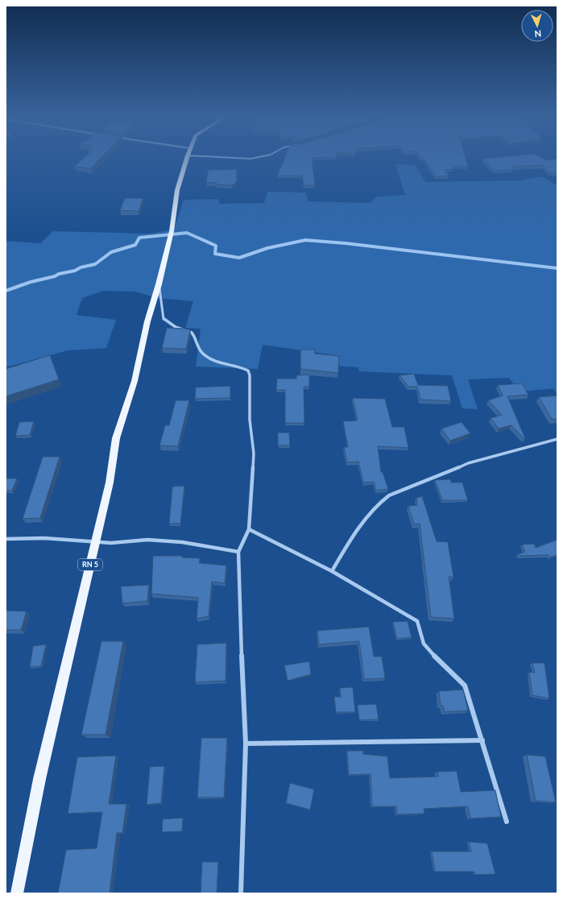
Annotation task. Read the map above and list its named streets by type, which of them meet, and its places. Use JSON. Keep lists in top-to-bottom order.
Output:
{
  "streets": {
    "main road": ["RN 5"]
  },
  "north": "bottom"
}
